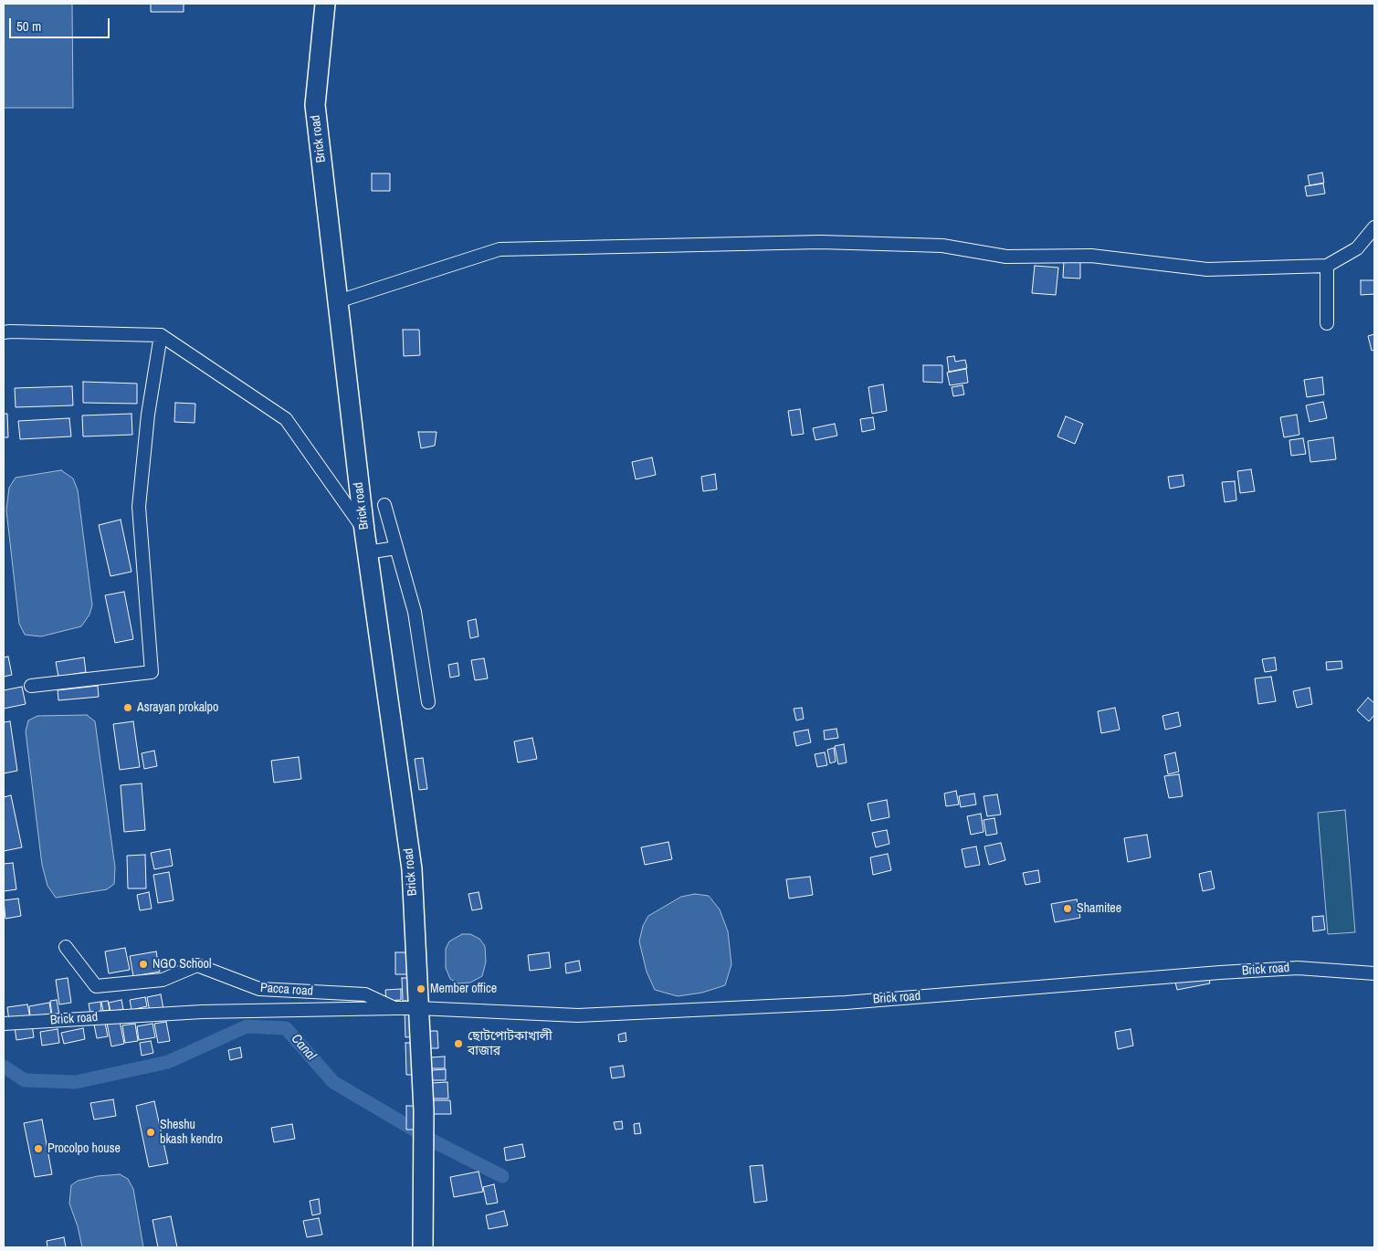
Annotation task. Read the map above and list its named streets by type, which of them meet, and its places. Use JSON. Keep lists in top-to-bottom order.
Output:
{
  "streets": {
    "main road": ["Brick road"],
    "street": ["Pacca road"]
  },
  "crossings": [
    ["Brick road", "Pacca road"]
  ],
  "water": ["Canal"],
  "places": [
    "Asrayan prokalpo",
    "Shamitee",
    "NGO School",
    "Member office",
    "ছোটপোটকাখালী বাজার",
    "Sheshu bkash kendro",
    "Procolpo house"
  ],
  "scale_bar": "50 m"
}
